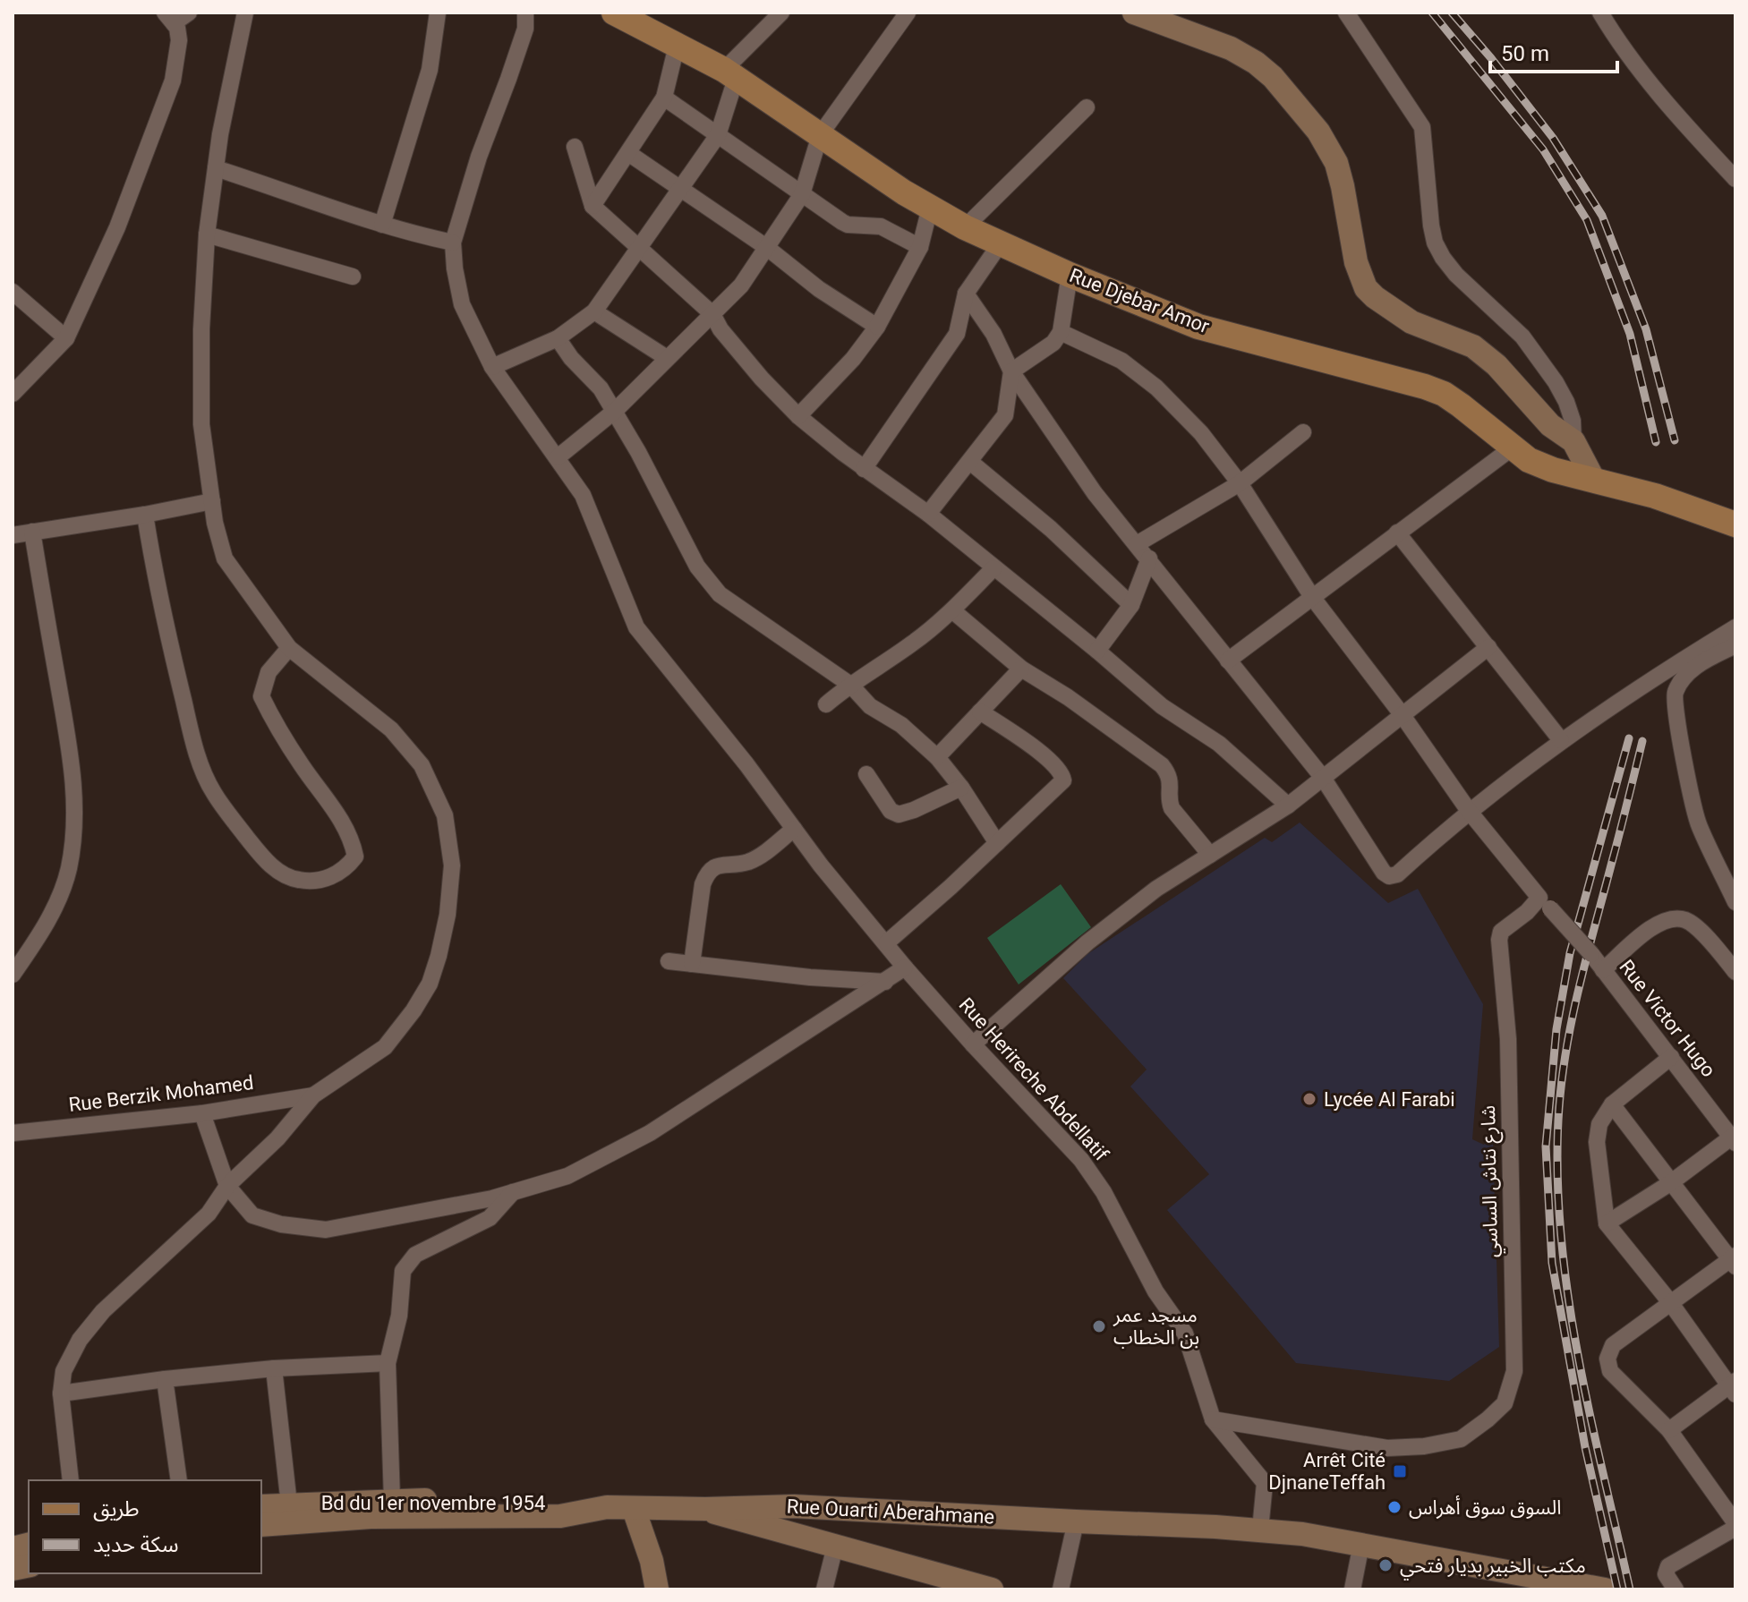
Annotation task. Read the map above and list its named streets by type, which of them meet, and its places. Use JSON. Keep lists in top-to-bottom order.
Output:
{
  "streets": {
    "main road": ["Rue Djebar Amor"],
    "street": [
      "Rue Victor Hugo",
      "Rue Herireche Abdellatif",
      "Rue Berzik Mohamed",
      "شارع نتاش الساسي",
      "Bd du 1er novembre 1954",
      "Rue Ouarti Aberahmane"
    ]
  },
  "crossings": [
    ["Rue Victor Hugo", "شارع نتاش الساسي"],
    ["Rue Herireche Abdellatif", "شارع نتاش الساسي"],
    ["Rue Herireche Abdellatif", "Rue Ouarti Aberahmane"],
    ["Bd du 1er novembre 1954", "Rue Ouarti Aberahmane"]
  ],
  "places": {
    "other": [
      "Lycée Al Farabi",
      "مسجد عمر بن الخطاب",
      "السوق سوق أهراس",
      "مكتب الخبير بديار فتحي"
    ],
    "transit": ["Arrêt Cité DjnaneTeffah"]
  },
  "legend": ["طريق", "سكة حديد"],
  "scale_bar": "50 m"
}
